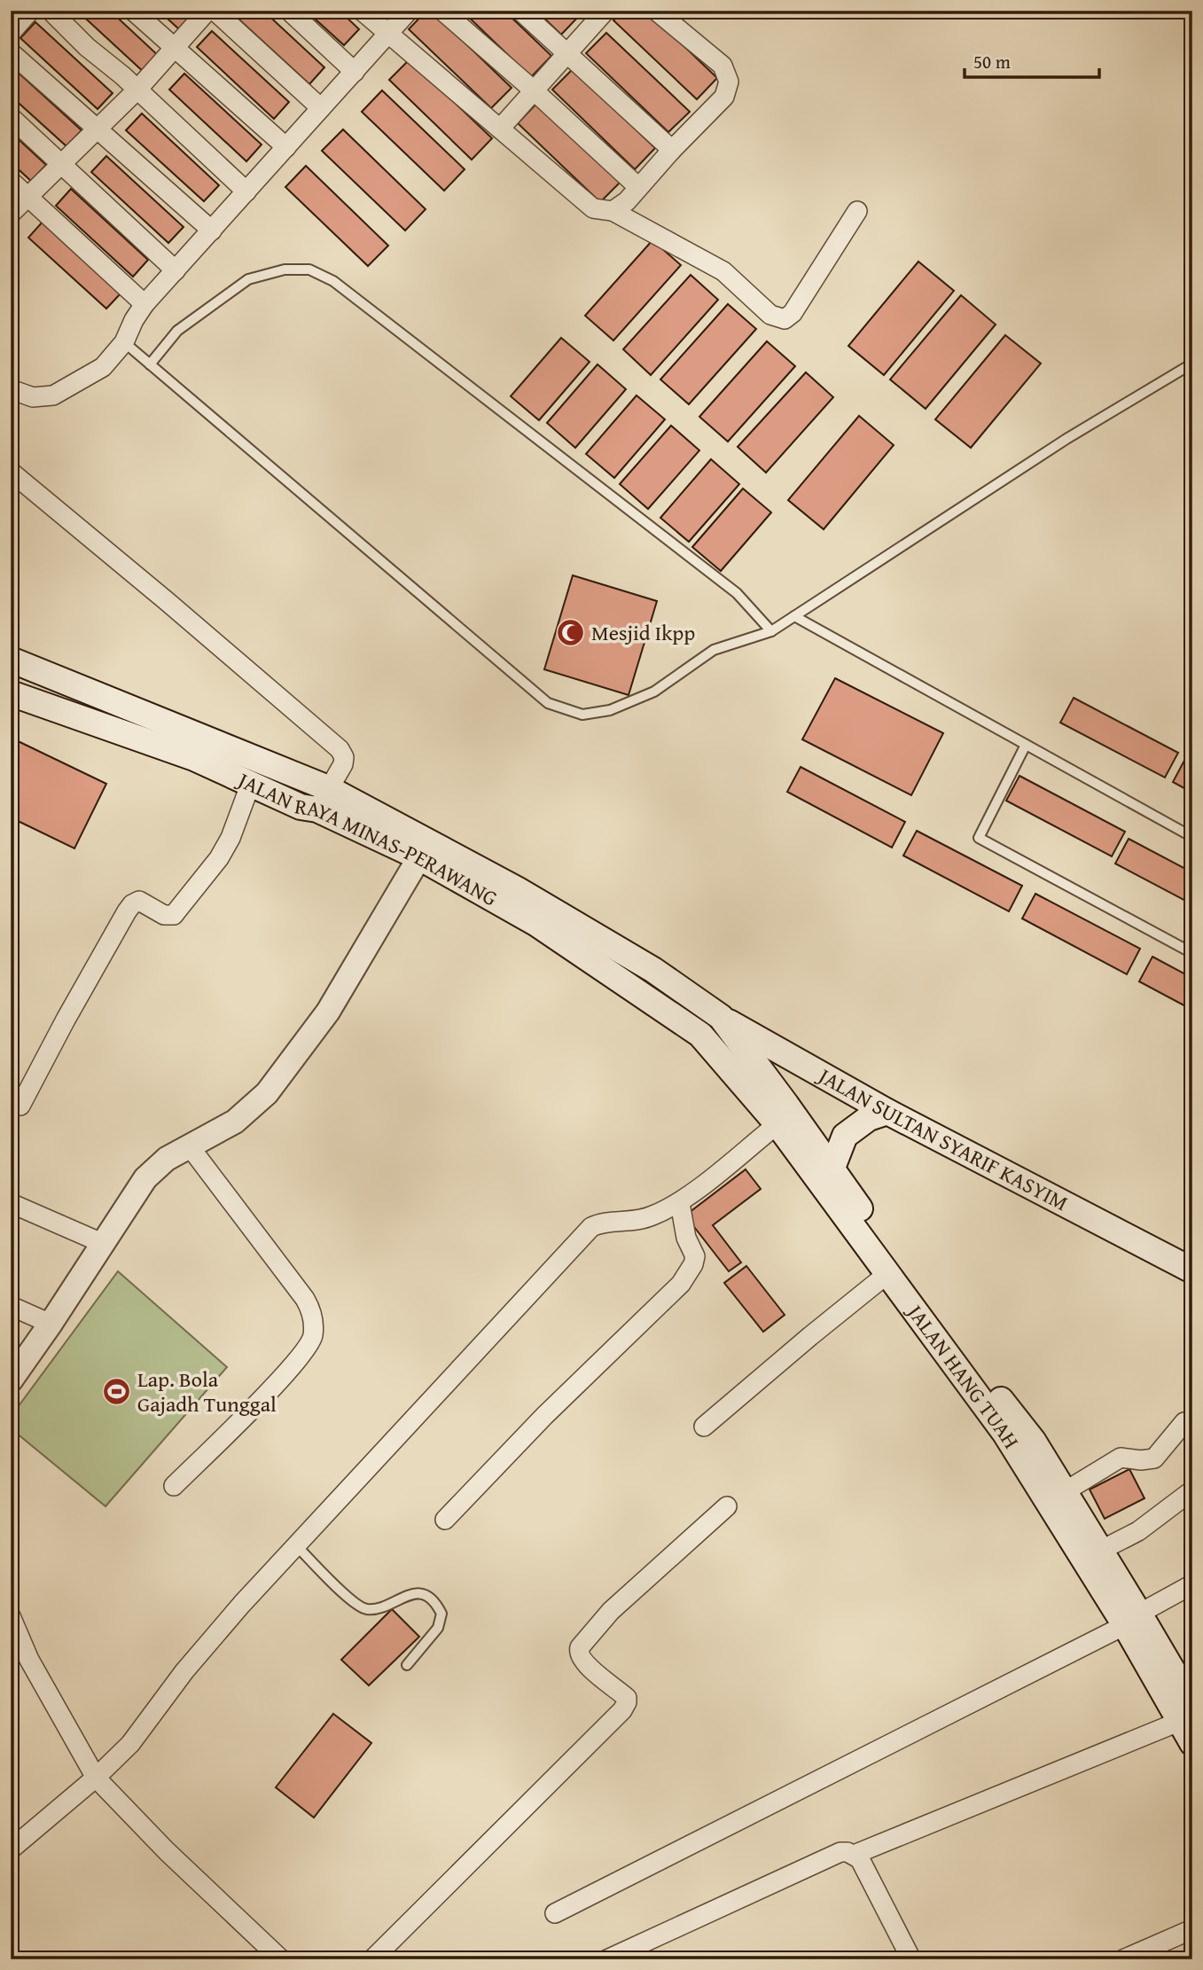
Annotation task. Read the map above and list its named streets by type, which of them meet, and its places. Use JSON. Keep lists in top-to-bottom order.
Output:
{
  "streets": {
    "main road": ["JALAN RAYA MINAS-PERAWANG", "JALAN SULTAN SYARIF KASYIM", "JALAN HANG TUAH"]
  },
  "crossings": [
    ["JALAN RAYA MINAS-PERAWANG", "JALAN SULTAN SYARIF KASYIM"],
    ["JALAN RAYA MINAS-PERAWANG", "JALAN HANG TUAH"],
    ["JALAN SULTAN SYARIF KASYIM", "JALAN HANG TUAH"]
  ],
  "places": {
    "mosque": ["Mesjid Ikpp"],
    "sports": ["Lap. Bola Gajadh Tunggal"]
  },
  "scale_bar": "50 m"
}
